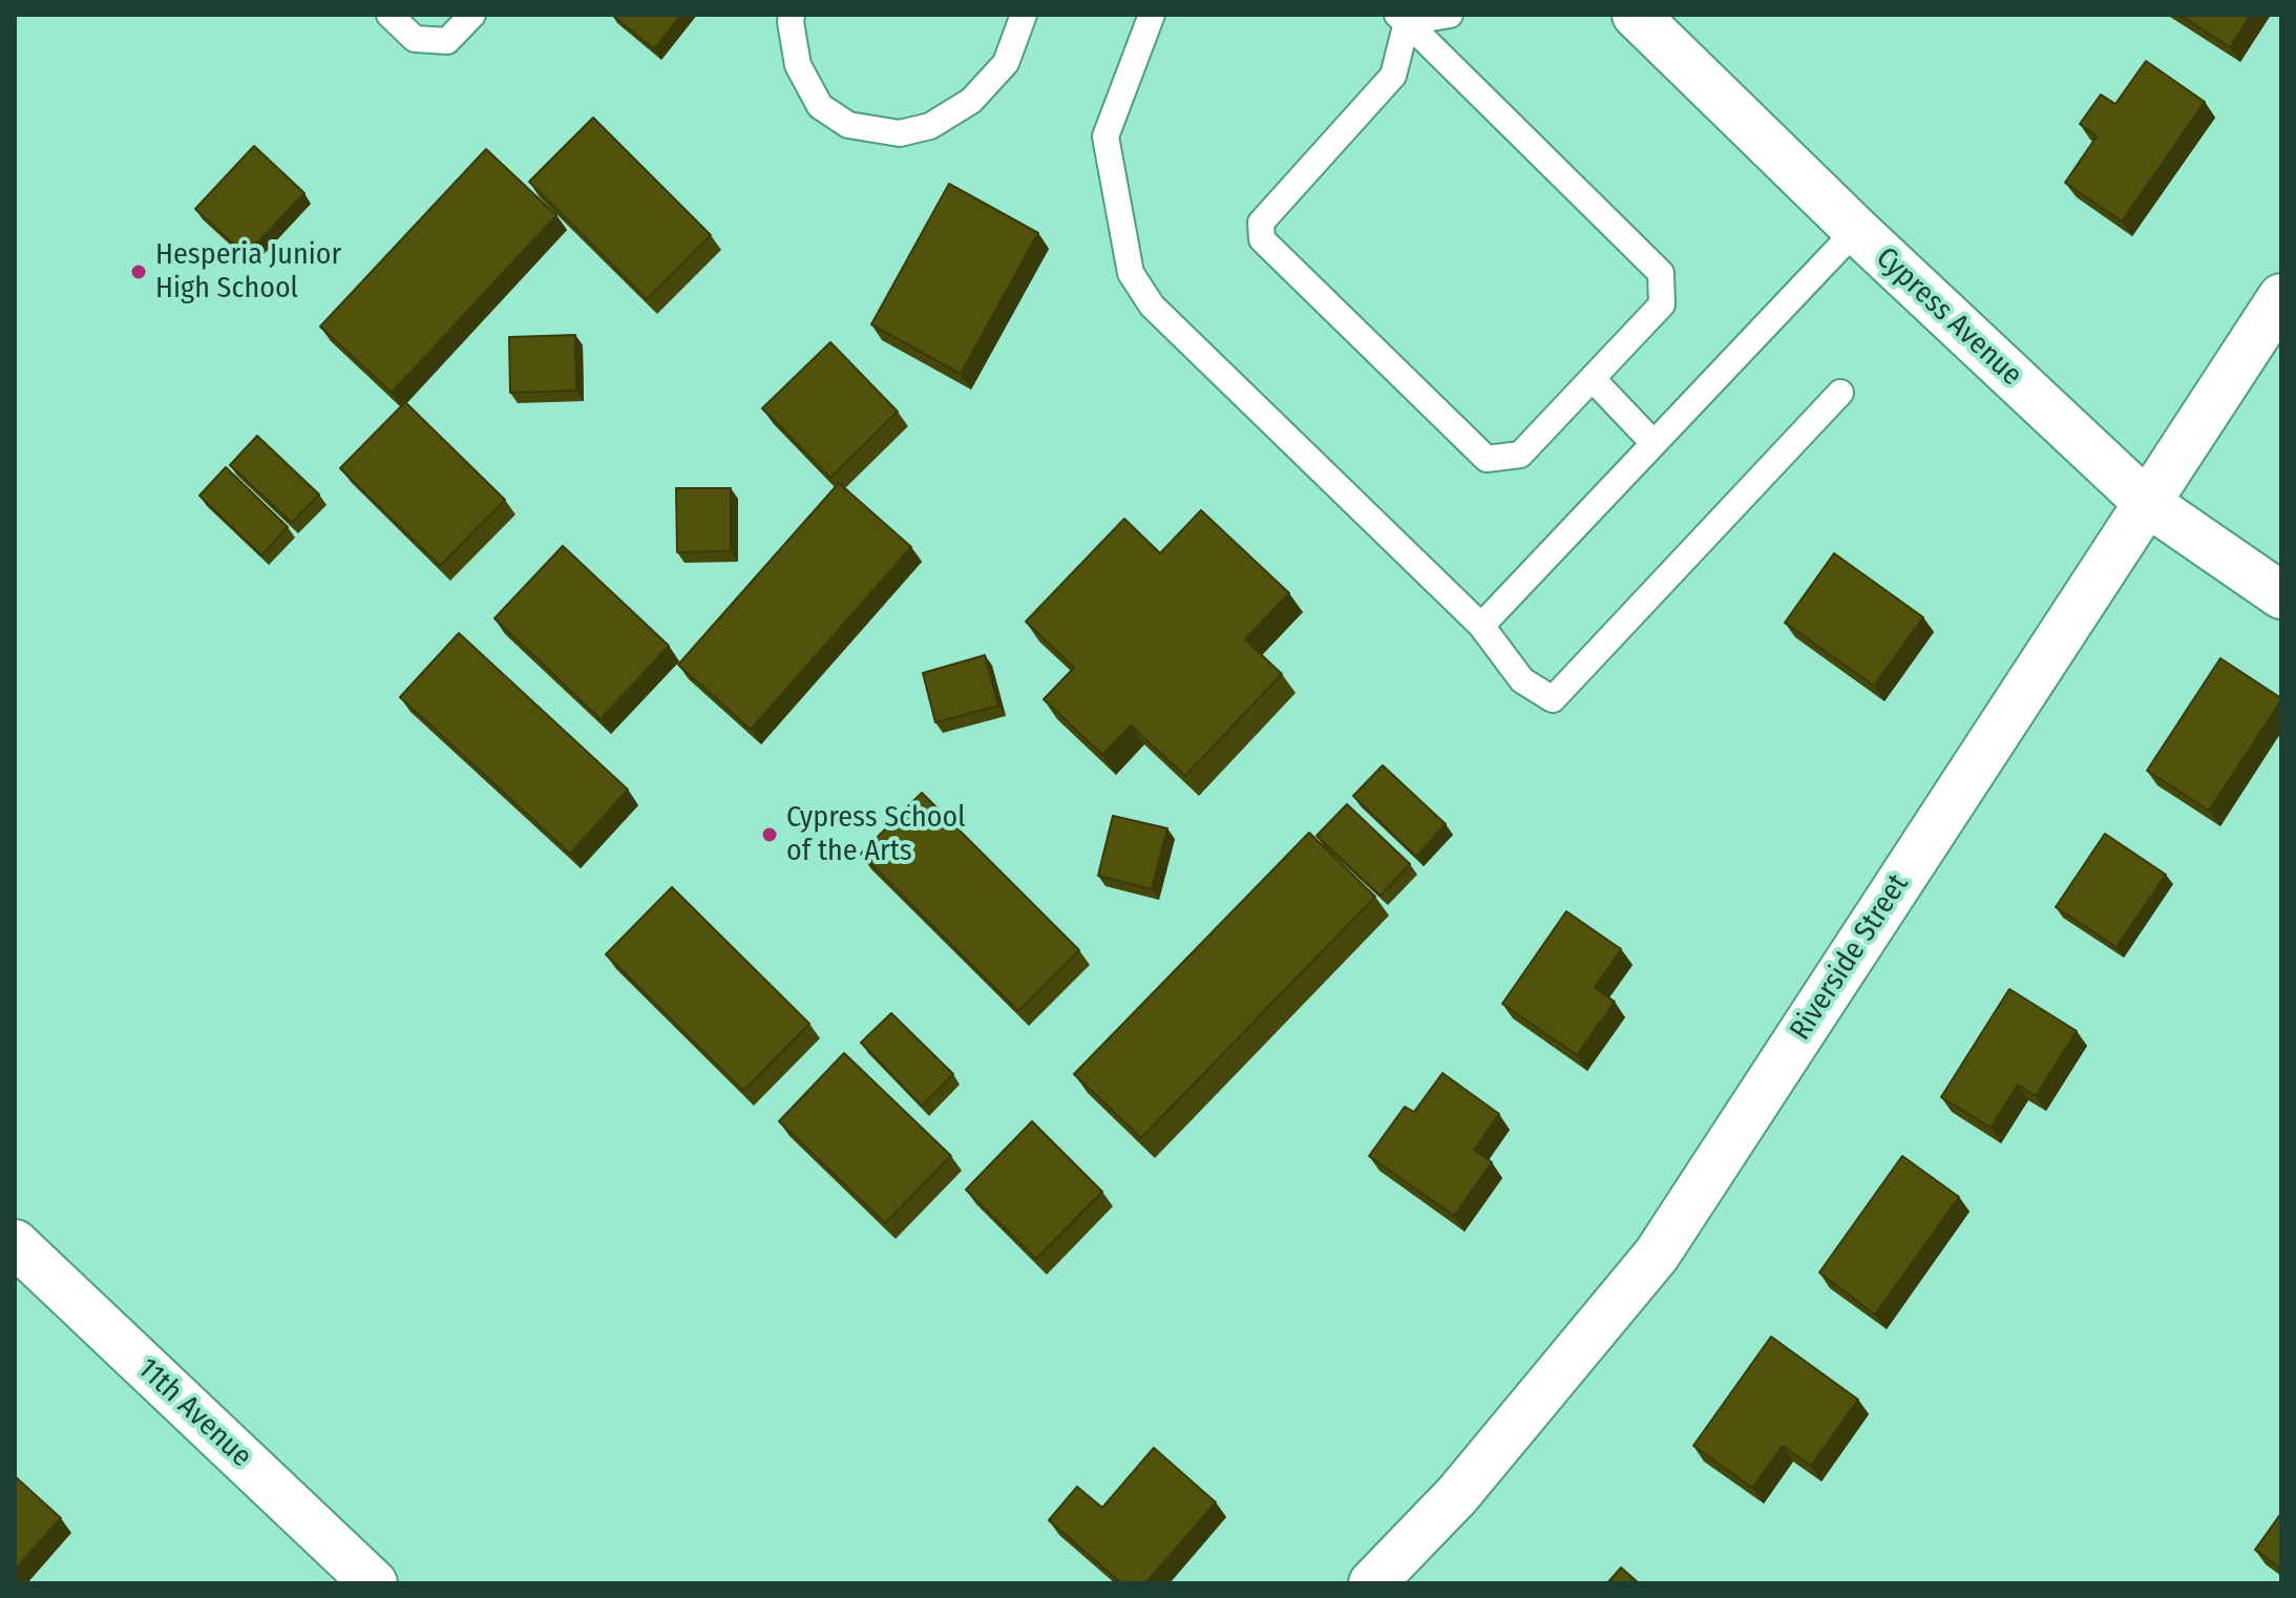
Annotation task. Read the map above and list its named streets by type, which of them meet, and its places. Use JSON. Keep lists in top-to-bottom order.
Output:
{
  "streets": {
    "street": ["Cypress Avenue", "Riverside Street", "11th Avenue"]
  },
  "crossings": [
    ["Cypress Avenue", "Riverside Street"]
  ],
  "places": ["Hesperia Junior High School", "Cypress School of the Arts"]
}
